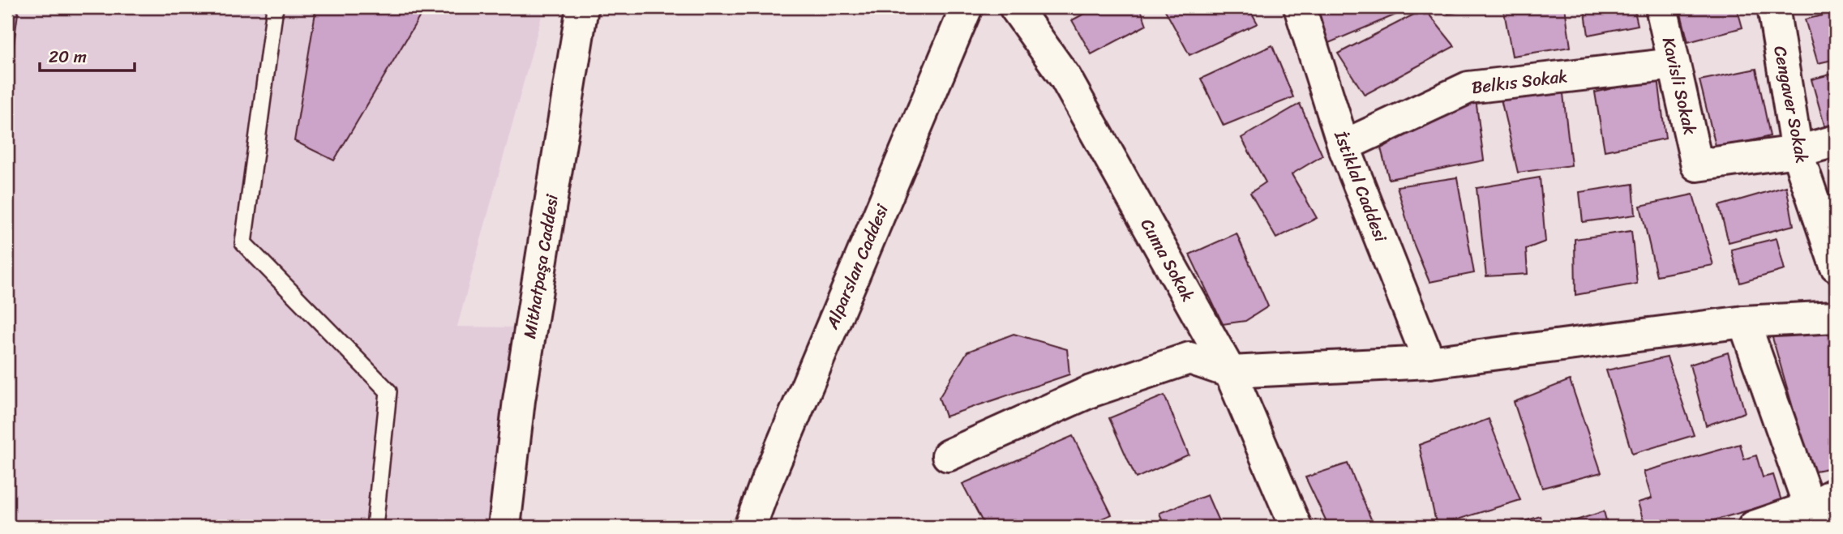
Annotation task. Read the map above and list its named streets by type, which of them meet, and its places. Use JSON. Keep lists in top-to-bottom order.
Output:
{
  "streets": {
    "street": [
      "Belkıs Sokak",
      "Kavisli Sokak",
      "Cengaver Sokak",
      "İstiklal Caddesi",
      "Cuma Sokak",
      "Mithatpaşa Caddesi",
      "Alparslan Caddesi"
    ]
  },
  "crossings": [
    ["Belkıs Sokak", "Kavisli Sokak"],
    ["Belkıs Sokak", "İstiklal Caddesi"],
    ["Kavisli Sokak", "Cengaver Sokak"]
  ],
  "scale_bar": "20 m"
}
